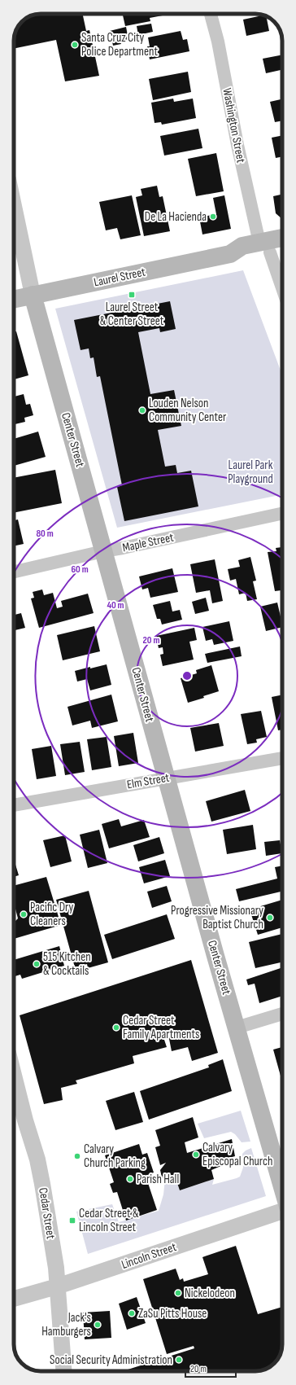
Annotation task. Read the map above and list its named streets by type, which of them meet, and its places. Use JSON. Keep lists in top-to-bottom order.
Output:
{
  "streets": {
    "main road": ["Laurel Street", "Center Street"],
    "street": [
      "Washington Street",
      "Maple Street",
      "Elm Street",
      "Cedar Street",
      "Lincoln Street"
    ]
  },
  "crossings": [
    ["Washington Street", "Laurel Street"],
    ["Laurel Street", "Center Street"],
    ["Center Street", "Maple Street"],
    ["Center Street", "Elm Street"],
    ["Cedar Street", "Lincoln Street"]
  ],
  "parks": ["Laurel Park Playground"],
  "places": {
    "other": [
      "Santa Cruz City Police Department",
      "De La Hacienda",
      "Louden Nelson Community Center",
      "Pacific Dry Cleaners",
      "Progressive Missionary Baptist Church",
      "515 Kitchen & Cocktails",
      "Cedar Street Family Apartments",
      "Calvary Episcopal Church",
      "Calvary Church Parking",
      "Parish Hall",
      "Nickelodeon",
      "ZaSu Pitts House",
      "Jack's Hamburgers",
      "Social Security Administration"
    ],
    "transit": ["Laurel Street & Center Street", "Cedar Street & Lincoln Street"]
  },
  "scale_bar": "20 m",
  "rings": [
    "80 m",
    "60 m",
    "40 m",
    "20 m"
  ]
}
